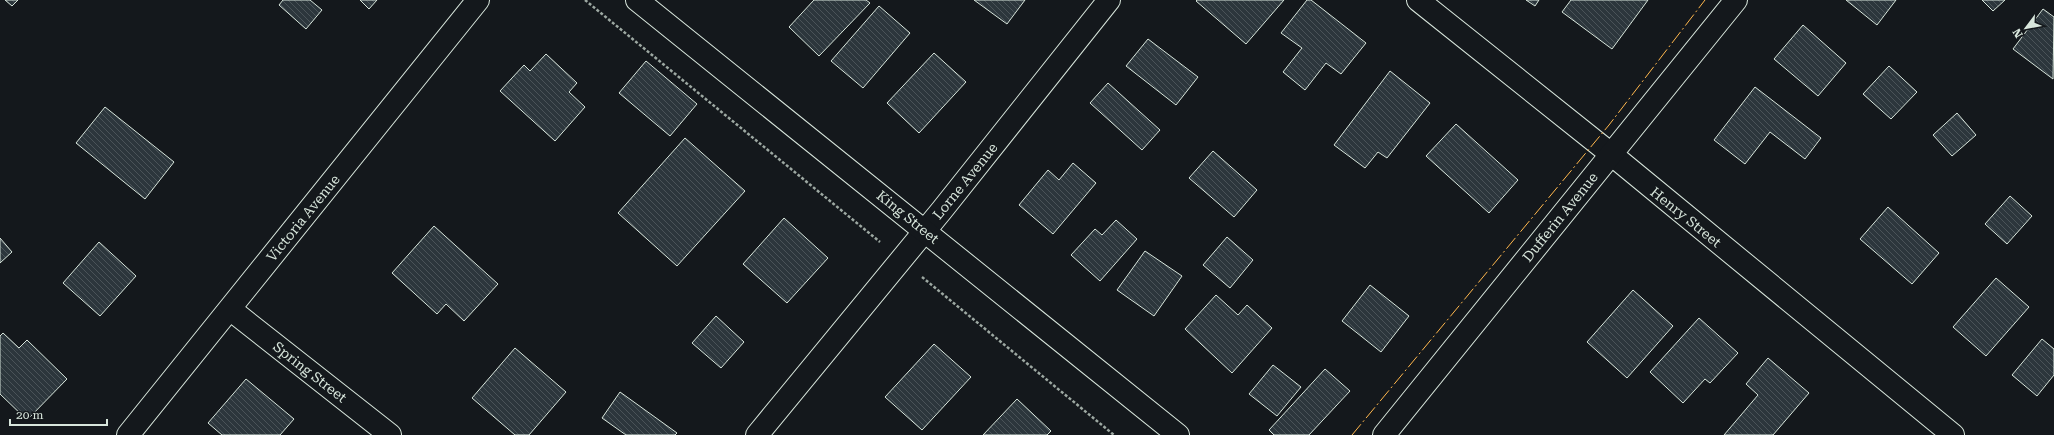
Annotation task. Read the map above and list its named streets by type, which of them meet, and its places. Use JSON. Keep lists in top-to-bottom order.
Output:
{
  "streets": {
    "street": [
      "Lorne Avenue",
      "King Street",
      "Dufferin Avenue",
      "Henry Street",
      "Victoria Avenue",
      "Spring Street"
    ]
  },
  "crossings": [
    ["Lorne Avenue", "King Street"],
    ["Dufferin Avenue", "Henry Street"],
    ["Victoria Avenue", "Spring Street"]
  ],
  "scale_bar": "20 m",
  "north": "bottom left"
}
